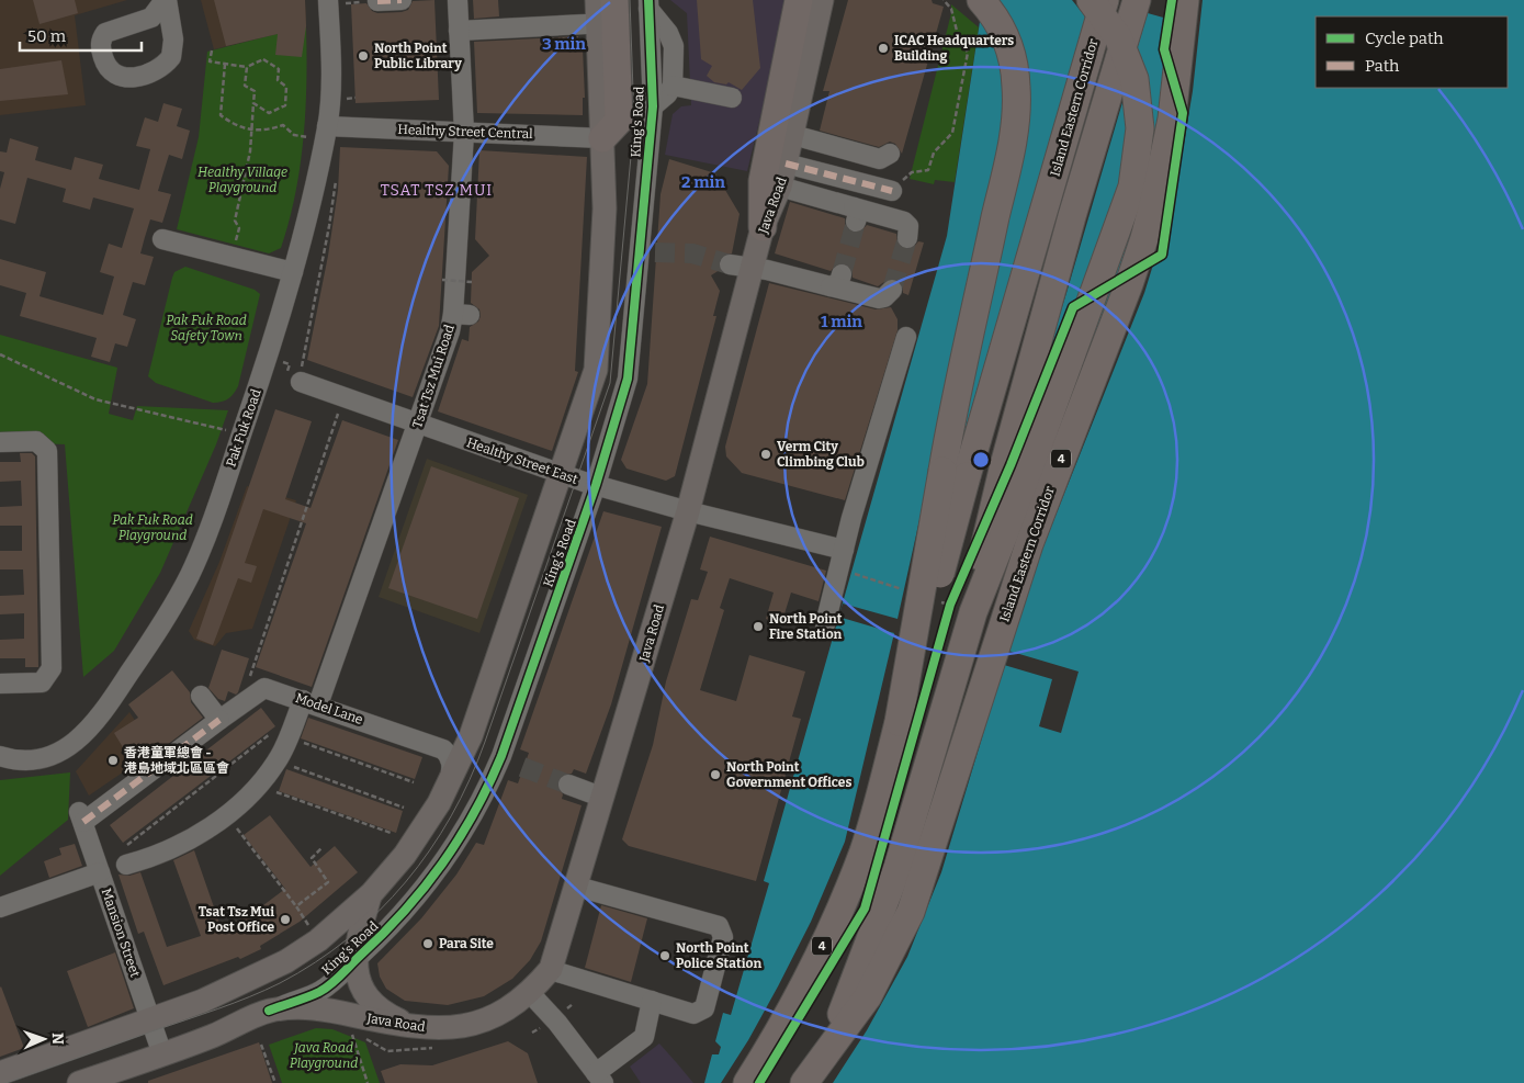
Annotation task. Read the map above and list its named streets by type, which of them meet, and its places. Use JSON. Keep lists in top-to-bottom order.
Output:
{
  "streets": {
    "highway": ["Island Eastern Corridor", "4"],
    "main road": ["King's Road", "Java Road"],
    "street": [
      "Healthy Street Central",
      "Tsat Tsz Mui Road",
      "Pak Fuk Road",
      "Healthy Street East",
      "Model Lane",
      "Mansion Street"
    ]
  },
  "crossings": [
    ["Island Eastern Corridor", "4"],
    ["King's Road", "Healthy Street Central"],
    ["King's Road", "Java Road"],
    ["King's Road", "Healthy Street East"],
    ["King's Road", "Model Lane"],
    ["King's Road", "Mansion Street"],
    ["Healthy Street Central", "Tsat Tsz Mui Road"],
    ["Healthy Street Central", "Pak Fuk Road"],
    ["Java Road", "Healthy Street East"],
    ["Tsat Tsz Mui Road", "Healthy Street East"],
    ["Tsat Tsz Mui Road", "Model Lane"],
    ["Model Lane", "Mansion Street"]
  ],
  "districts": ["TSAT TSZ MUI"],
  "parks": [
    "Healthy Village Playground",
    "Pak Fuk Road Safety Town",
    "Pak Fuk Road Playground",
    "Java Road Playground"
  ],
  "places": [
    "ICAC Headquarters Building",
    "North Point Public Library",
    "Verm City Climbing Club",
    "North Point Fire Station",
    "香港童軍總會 - 港島地域北區區會",
    "North Point Government Offices",
    "Tsat Tsz Mui Post Office",
    "Para Site",
    "North Point Police Station"
  ],
  "legend": ["Cycle path", "Path"],
  "scale_bar": "50 m",
  "north": "right",
  "rings": ["3 min", "2 min", "1 min"]
}
